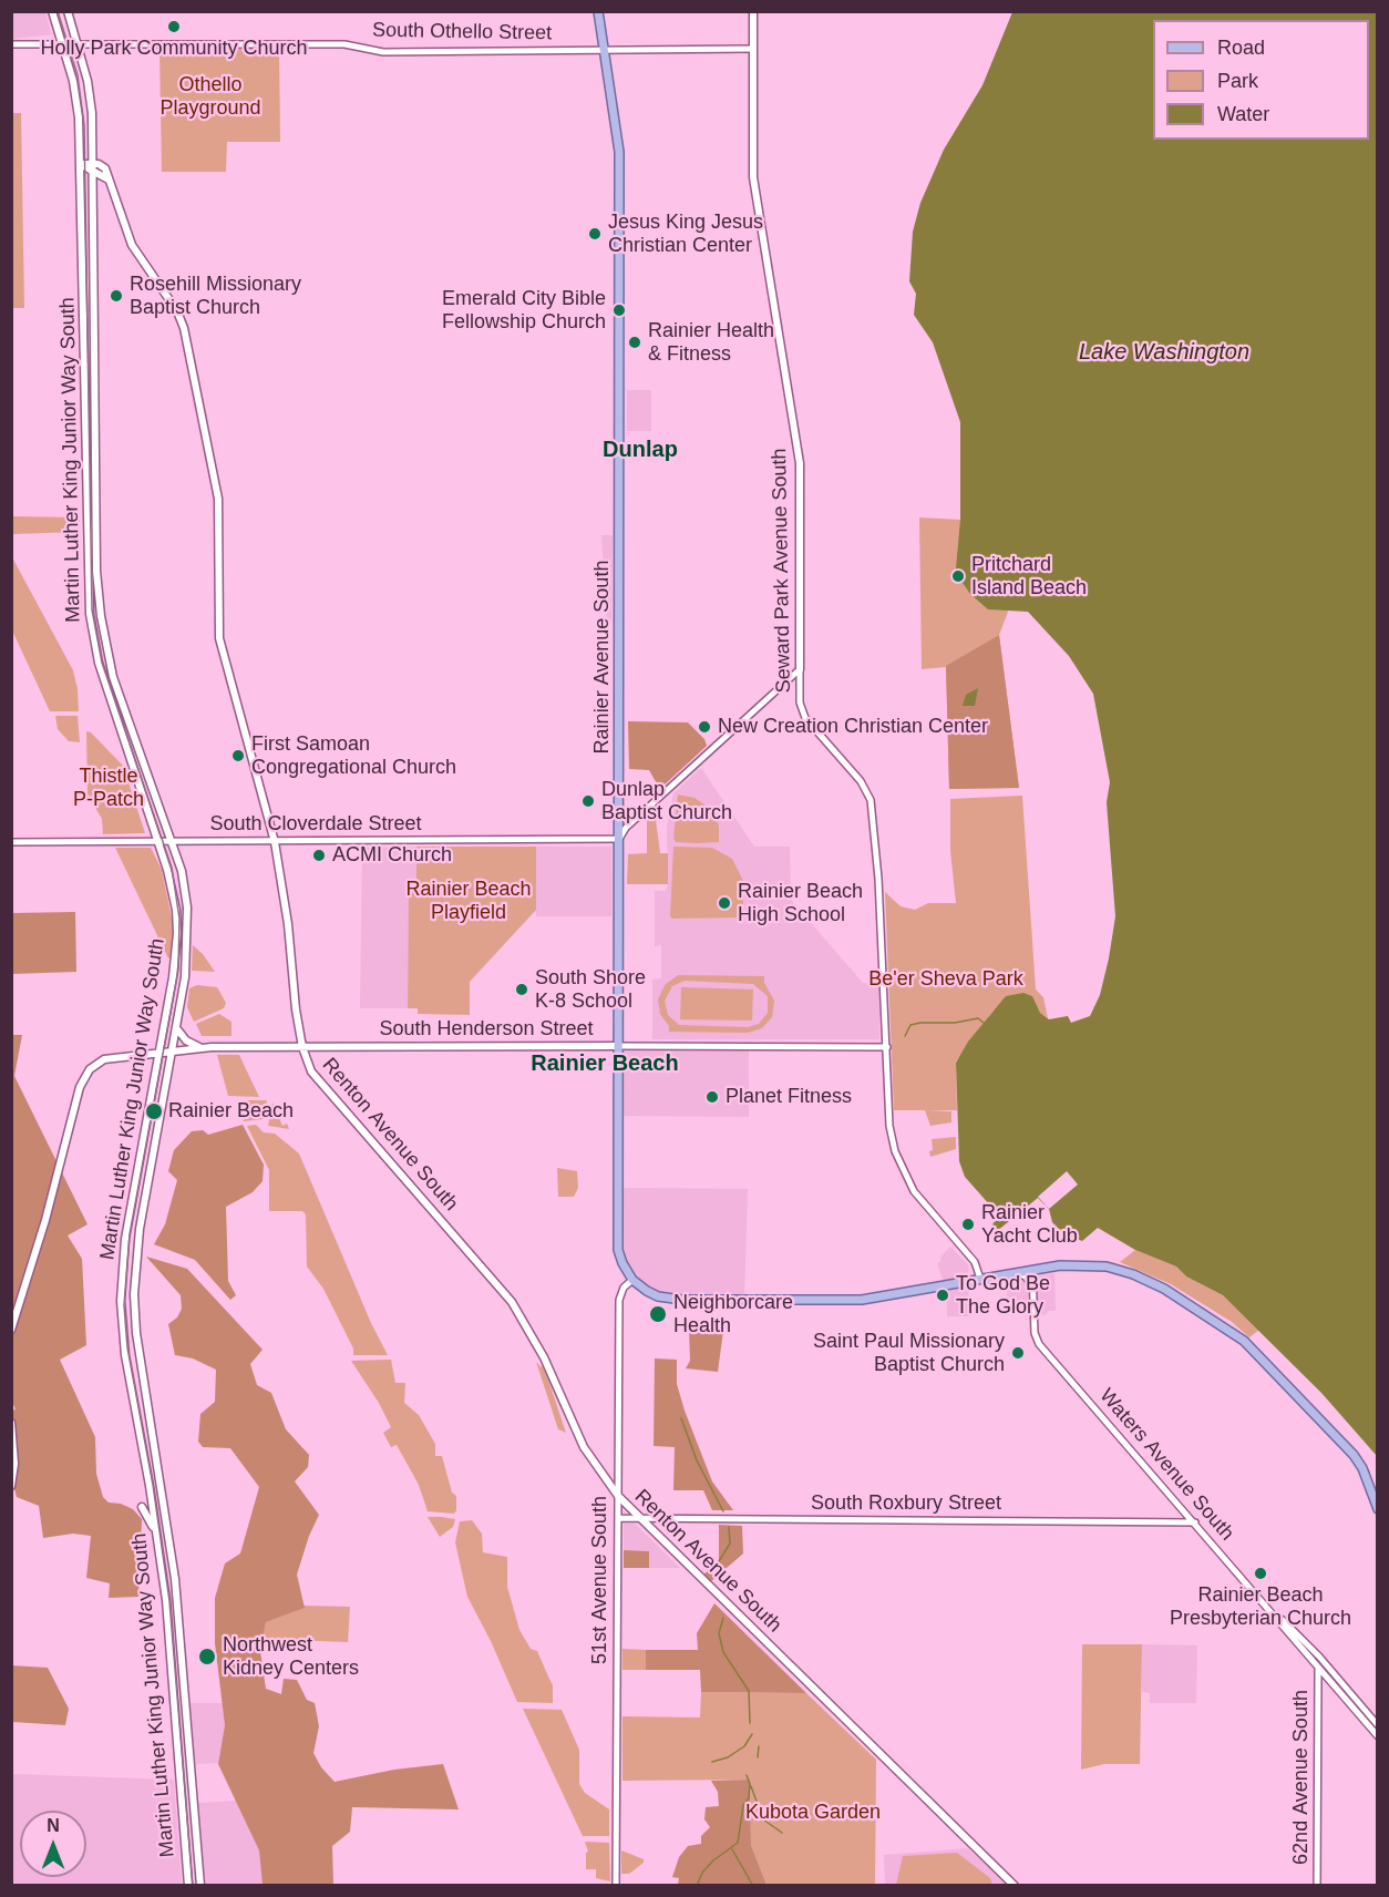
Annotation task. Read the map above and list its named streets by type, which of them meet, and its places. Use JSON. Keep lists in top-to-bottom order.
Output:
{
  "streets": {
    "main road": [
      "Martin Luther King Junior Way South",
      "Seward Park Avenue South",
      "Rainier Avenue South",
      "South Henderson Street",
      "Renton Avenue South"
    ],
    "street": [
      "South Othello Street",
      "South Cloverdale Street",
      "Waters Avenue South",
      "South Roxbury Street",
      "51st Avenue South",
      "62nd Avenue South"
    ]
  },
  "crossings": [
    ["South Othello Street", "Martin Luther King Junior Way South"],
    ["South Othello Street", "Seward Park Avenue South"],
    ["South Othello Street", "Rainier Avenue South"],
    ["Martin Luther King Junior Way South", "South Cloverdale Street"],
    ["Martin Luther King Junior Way South", "South Henderson Street"],
    ["Martin Luther King Junior Way South", "Renton Avenue South"],
    ["Seward Park Avenue South", "South Henderson Street"],
    ["Rainier Avenue South", "South Cloverdale Street"],
    ["Rainier Avenue South", "South Henderson Street"],
    ["Rainier Avenue South", "51st Avenue South"],
    ["South Cloverdale Street", "Renton Avenue South"],
    ["South Henderson Street", "Renton Avenue South"],
    ["Renton Avenue South", "South Roxbury Street"],
    ["Renton Avenue South", "51st Avenue South"],
    ["Waters Avenue South", "South Roxbury Street"],
    ["Waters Avenue South", "62nd Avenue South"],
    ["South Roxbury Street", "51st Avenue South"]
  ],
  "districts": ["Dunlap", "Rainier Beach"],
  "water": ["Lake Washington"],
  "parks": [
    "Othello Playground",
    "Thistle P-Patch",
    "Rainier Beach Playfield",
    "Be'er Sheva Park",
    "Kubota Garden"
  ],
  "places": [
    "Holly Park Community Church",
    "Jesus King Jesus Christian Center",
    "Rosehill Missionary Baptist Church",
    "Emerald City Bible Fellowship Church",
    "Rainier Health & Fitness",
    "Pritchard Island Beach",
    "New Creation Christian Center",
    "First Samoan Congregational Church",
    "Dunlap Baptist Church",
    "ACMI Church",
    "Rainier Beach High School",
    "South Shore K-8 School",
    "Planet Fitness",
    "Rainier Beach",
    "Rainier Yacht Club",
    "To God Be The Glory",
    "Neighborcare Health",
    "Saint Paul Missionary Baptist Church",
    "Rainier Beach Presbyterian Church",
    "Northwest Kidney Centers"
  ],
  "legend": ["Road", "Park", "Water"],
  "north": "top"
}
